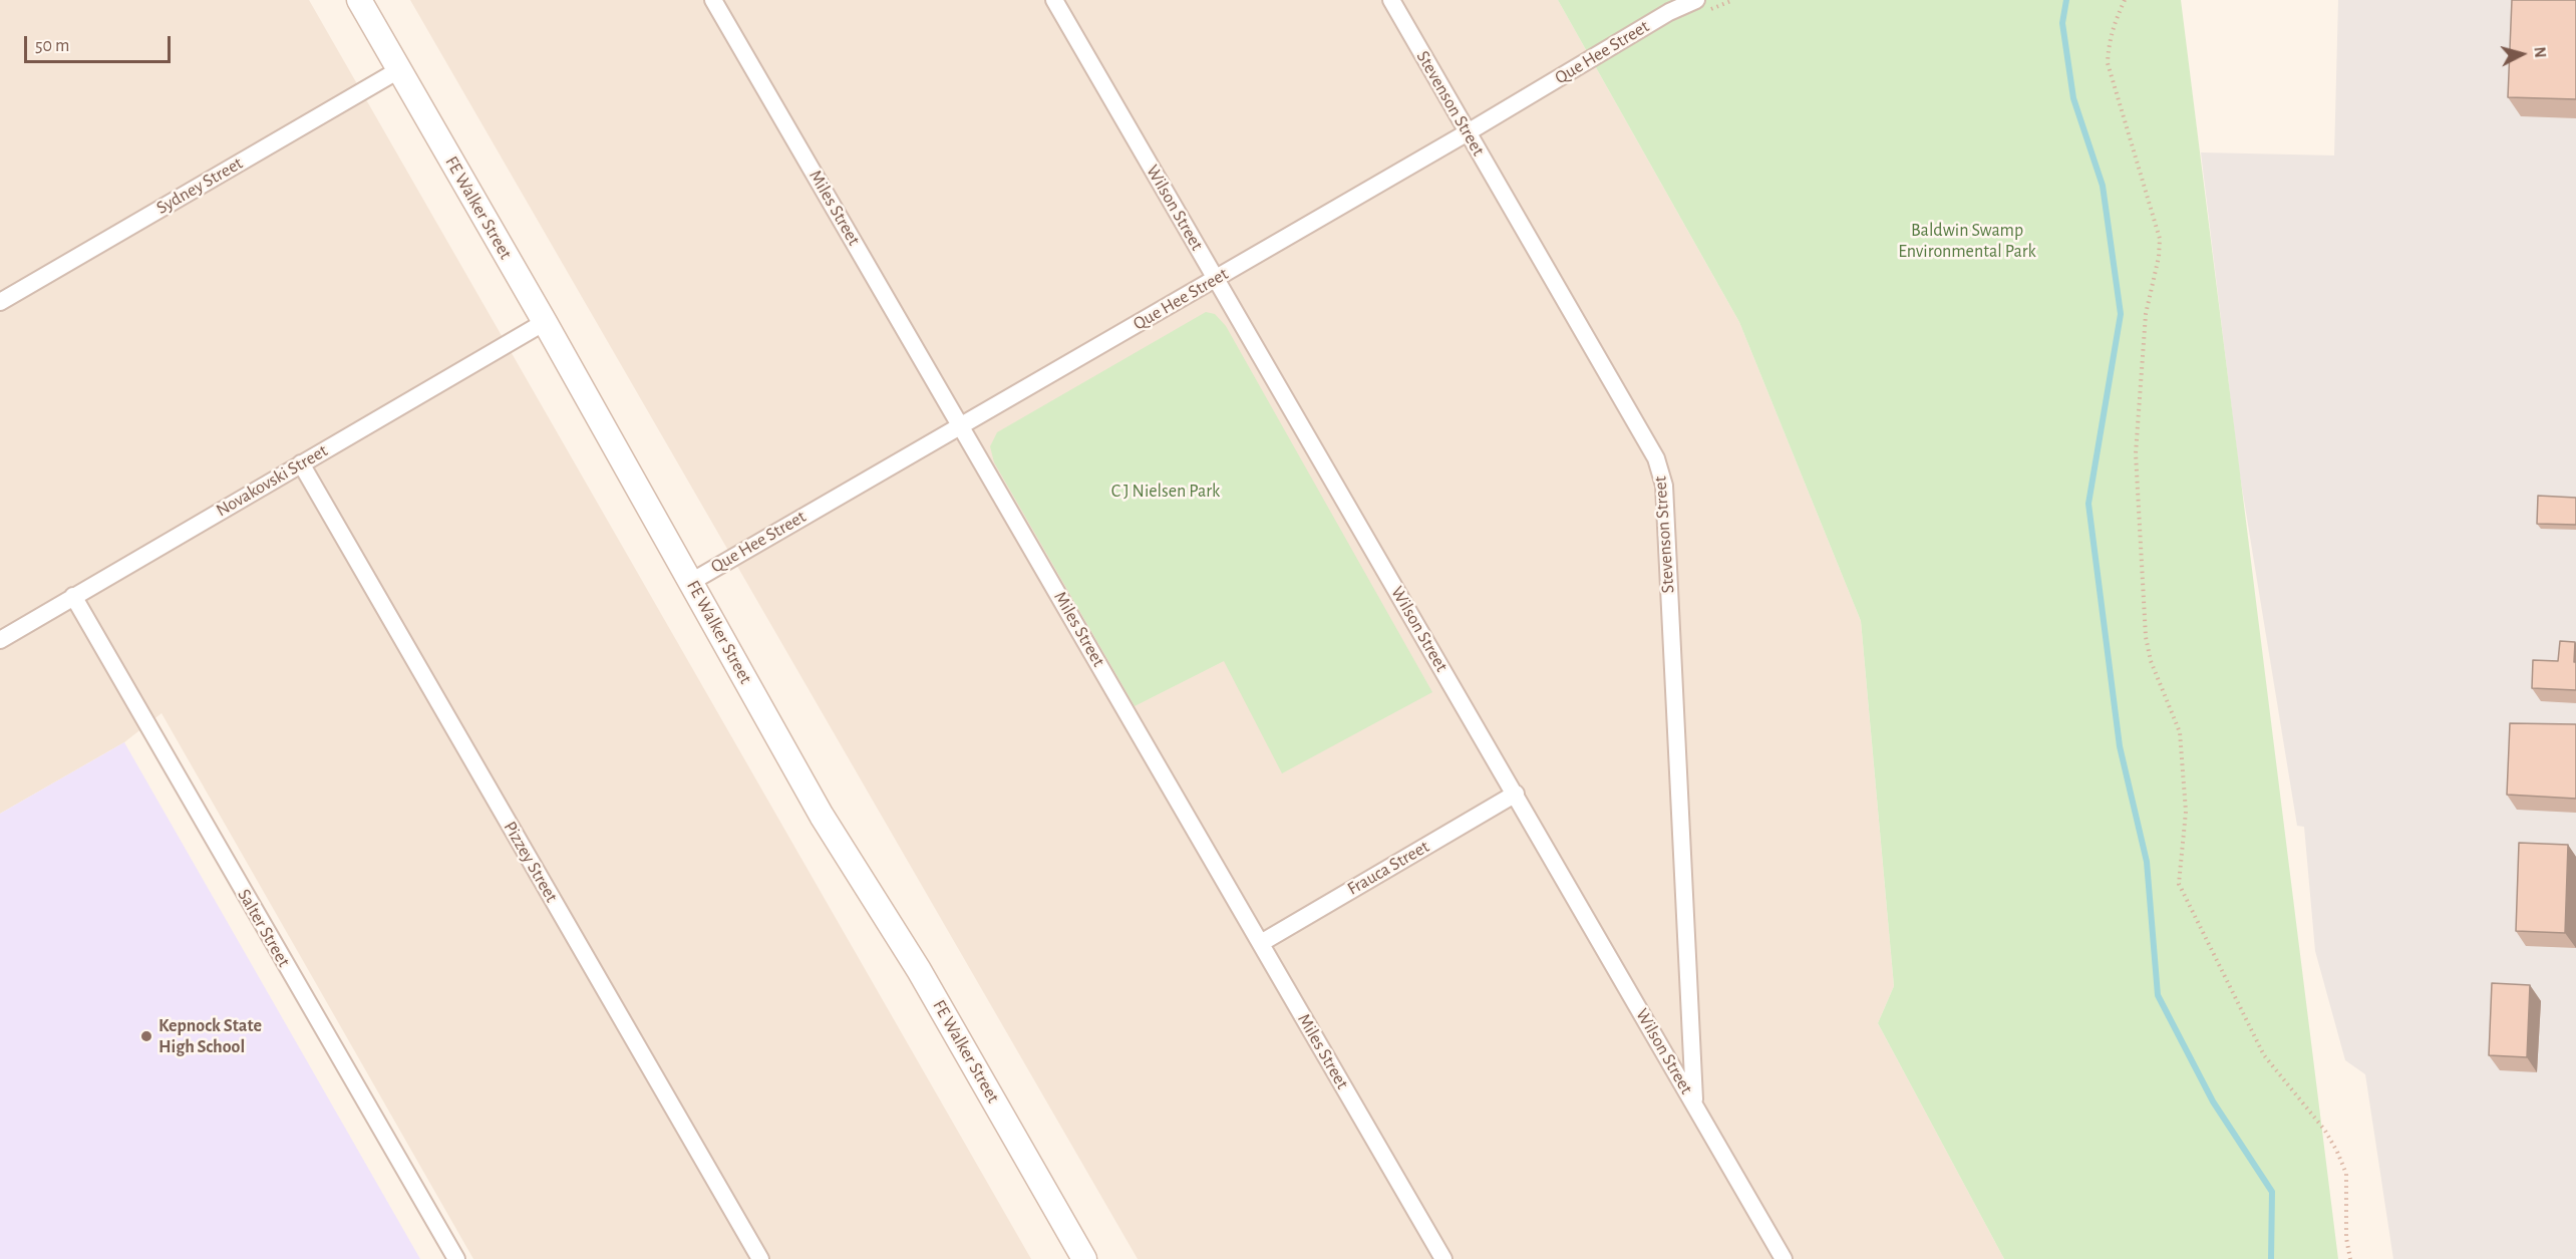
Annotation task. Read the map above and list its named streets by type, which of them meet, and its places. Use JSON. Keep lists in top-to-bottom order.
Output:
{
  "streets": {
    "main road": ["FE Walker Street"],
    "street": [
      "Que Hee Street",
      "Stevenson Street",
      "Sydney Street",
      "Miles Street",
      "Wilson Street",
      "Novakovski Street",
      "Pizzey Street",
      "Frauca Street",
      "Salter Street"
    ]
  },
  "crossings": [
    ["Que Hee Street", "Stevenson Street"],
    ["Que Hee Street", "FE Walker Street"],
    ["Que Hee Street", "Miles Street"],
    ["Que Hee Street", "Wilson Street"],
    ["Stevenson Street", "Wilson Street"],
    ["Sydney Street", "FE Walker Street"],
    ["FE Walker Street", "Novakovski Street"],
    ["Miles Street", "Frauca Street"],
    ["Wilson Street", "Frauca Street"],
    ["Novakovski Street", "Pizzey Street"],
    ["Novakovski Street", "Salter Street"]
  ],
  "parks": ["Baldwin Swamp Environmental Park", "C J Nielsen Park"],
  "places": ["Kepnock State High School"],
  "scale_bar": "50 m",
  "north": "right"
}
